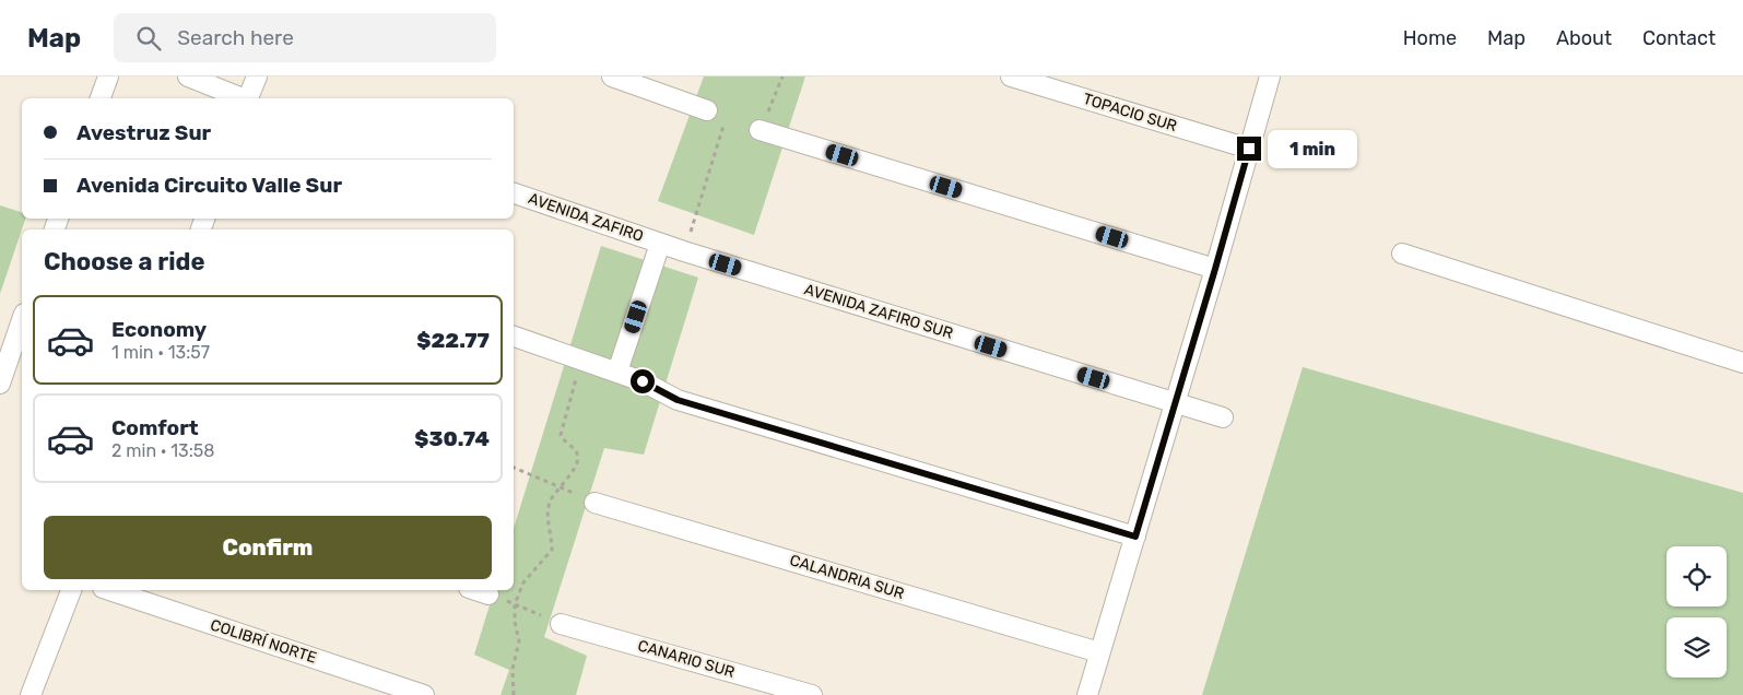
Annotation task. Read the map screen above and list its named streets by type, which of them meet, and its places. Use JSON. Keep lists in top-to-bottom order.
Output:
{
  "streets": {
    "street": [
      "TOPACIO SUR",
      "AVENIDA ZAFIRO",
      "AVENIDA ZAFIRO SUR",
      "CALANDRIA SUR",
      "COLIBRÍ NORTE",
      "CANARIO SUR"
    ]
  },
  "crossings": [
    ["AVENIDA ZAFIRO", "AVENIDA ZAFIRO SUR"]
  ],
  "page": {
    "header": "Map",
    "search": "Search here",
    "nav": [
      "Home",
      "Map",
      "About",
      "Contact"
    ],
    "banner": ["Avestruz Sur", "Avenida Circuito Valle Sur"],
    "bubble": "1 min",
    "heading": "Choose a ride",
    "list": [
      {
        "name": "Economy",
        "note": "1 min · 13:57",
        "value": "$22.77"
      },
      {
        "name": "Comfort",
        "note": "2 min · 13:58",
        "value": "$30.74"
      }
    ],
    "buttons": "Confirm"
  }
}
